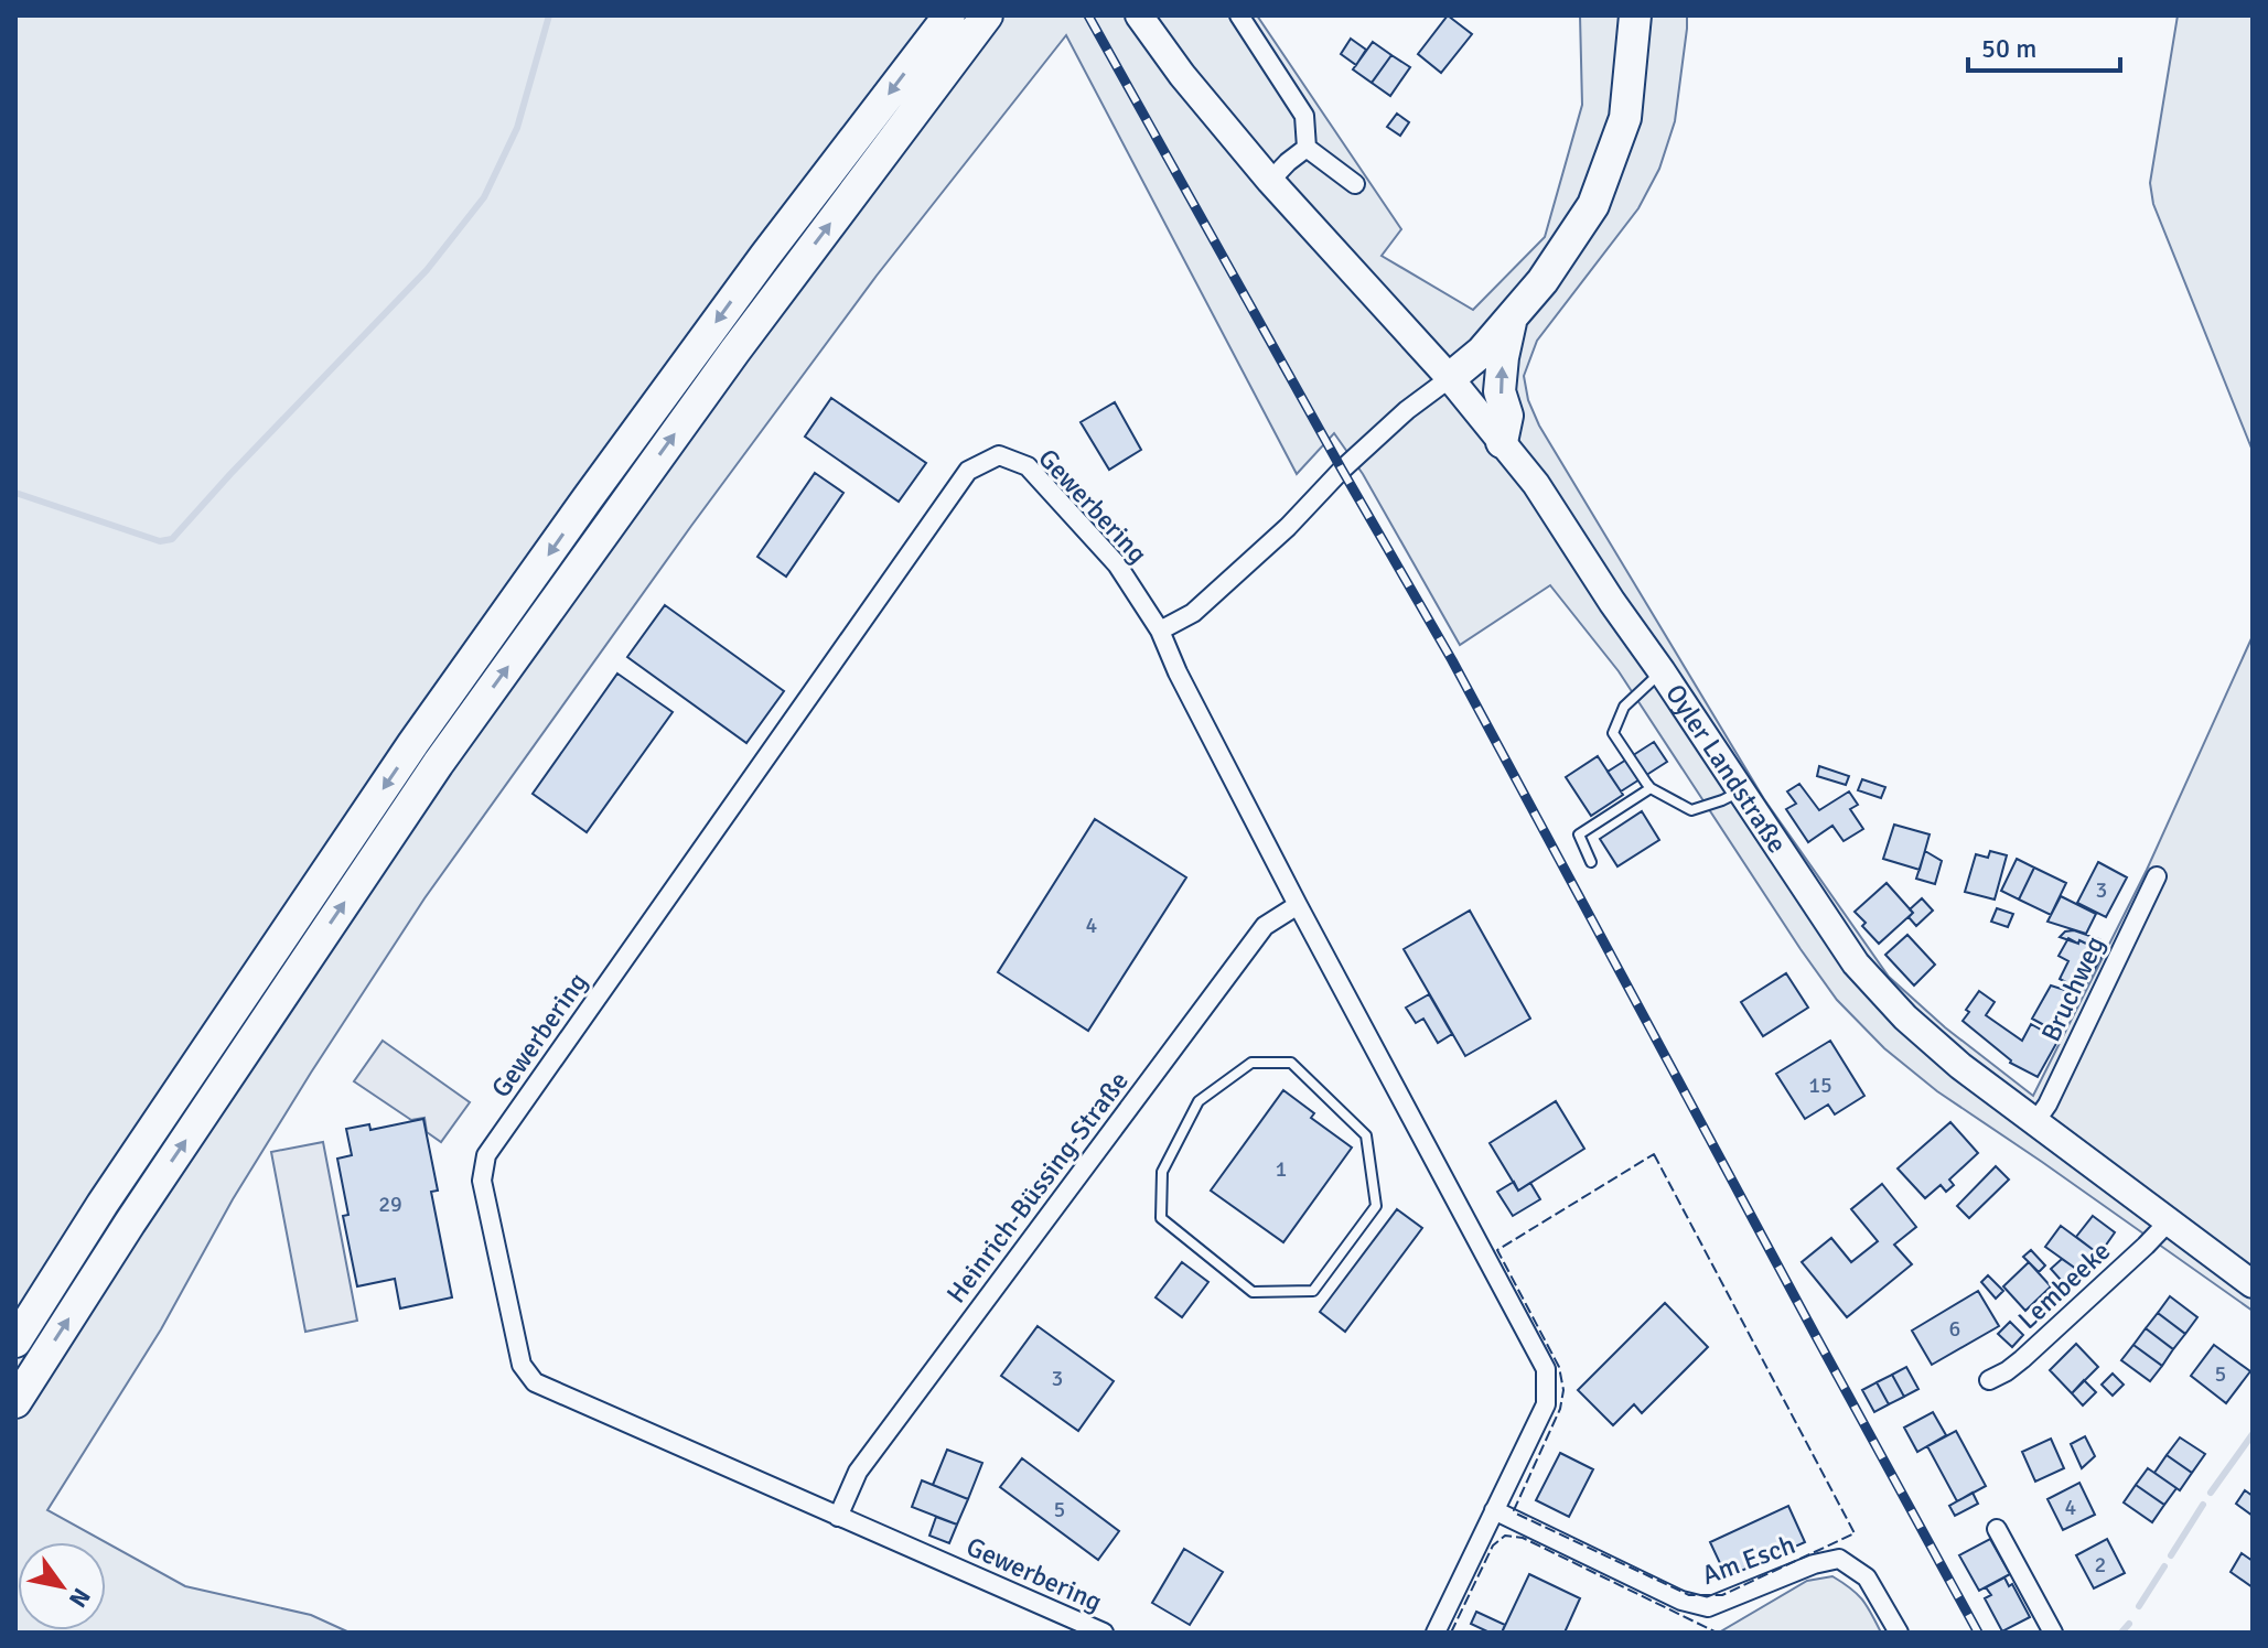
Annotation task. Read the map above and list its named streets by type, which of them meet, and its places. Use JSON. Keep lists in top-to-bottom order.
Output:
{
  "streets": {
    "main road": ["Oyler Landstraße"],
    "street": [
      "Gewerbering",
      "Bruchweg",
      "Heinrich-Büssing-Straße",
      "Lembeeke",
      "Am Esch"
    ]
  },
  "crossings": [
    ["Gewerbering", "Heinrich-Büssing-Straße"],
    ["Gewerbering", "Am Esch"],
    ["Oyler Landstraße", "Bruchweg"],
    ["Oyler Landstraße", "Lembeeke"]
  ],
  "house_numbers": [
    "3",
    "4",
    "15",
    "1",
    "29",
    "6",
    "5",
    "3",
    "4",
    "5",
    "2"
  ],
  "scale_bar": "50 m",
  "north": "bottom right"
}
